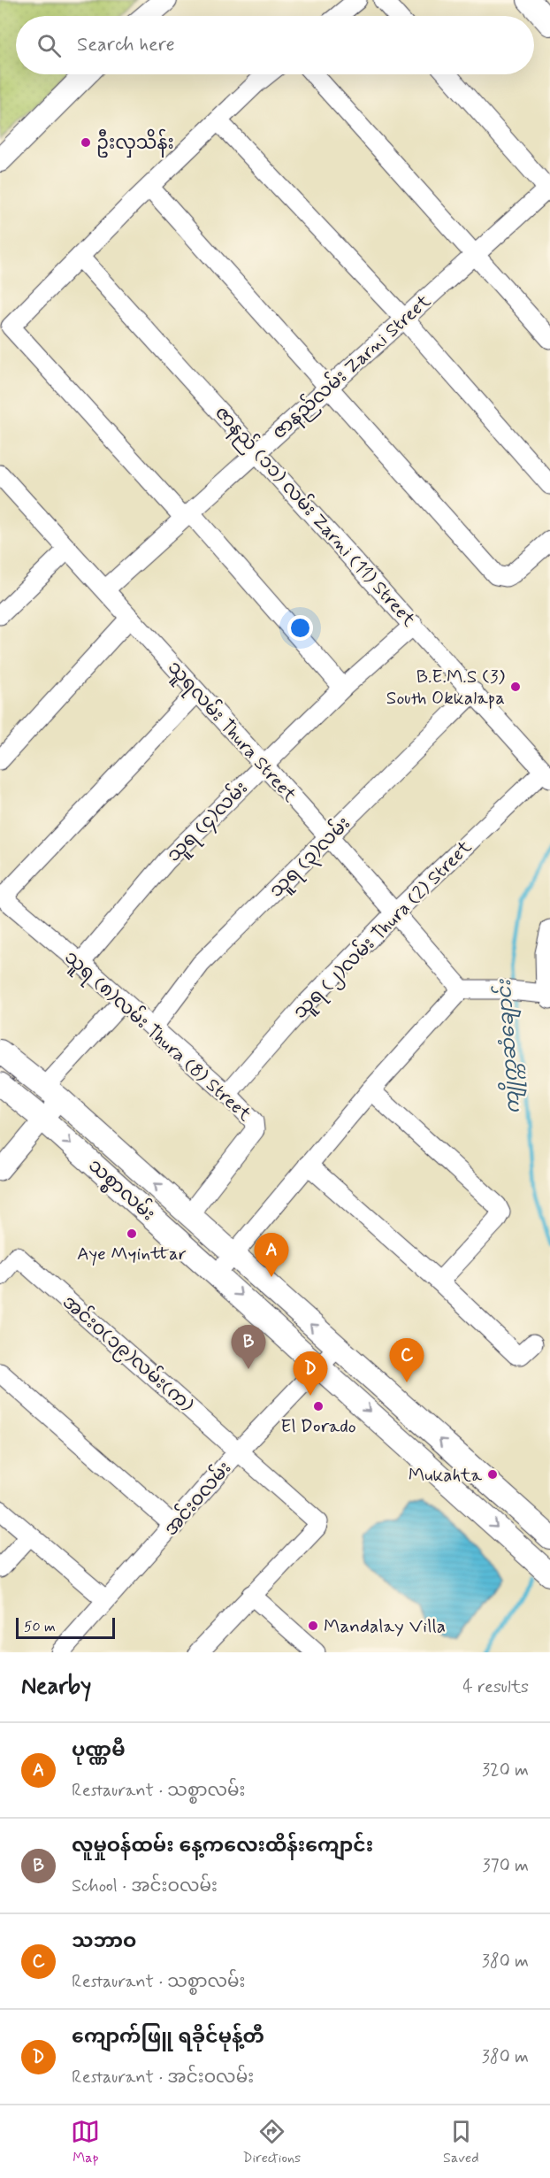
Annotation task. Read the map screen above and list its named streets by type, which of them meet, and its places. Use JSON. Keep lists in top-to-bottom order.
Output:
{
  "streets": {
    "main road": ["သစ္စာလမ်း"],
    "street": [
      "ဇာနည်လမ်း Zarni Street",
      "ဇာနည် (၁၁) လမ်း Zarni (11) Street",
      "သူရလမ်း Thura Street",
      "သူရ (၄)လမ်း",
      "သူရ (၃)လမ်း",
      "သူရ (၂)လမ်း Thura (2) Street",
      "သူရ (၈)လမ်း Thura (8) Street",
      "အင်းဝ(၁၉)လမ်း(က)",
      "အင်းဝလမ်း"
    ]
  },
  "crossings": [
    ["ဇာနည်လမ်း Zarni Street", "ဇာနည် (၁၁) လမ်း Zarni (11) Street"],
    ["ဇာနည်လမ်း Zarni Street", "သူရလမ်း Thura Street"],
    ["ဇာနည် (၁၁) လမ်း Zarni (11) Street", "သူရ (၄)လမ်း"],
    ["ဇာနည် (၁၁) လမ်း Zarni (11) Street", "သူရ (၃)လမ်း"],
    ["ဇာနည် (၁၁) လမ်း Zarni (11) Street", "သူရ (၂)လမ်း Thura (2) Street"],
    ["သူရလမ်း Thura Street", "သူရ (၄)လမ်း"],
    ["သူရလမ်း Thura Street", "သူရ (၃)လမ်း"],
    ["သူရလမ်း Thura Street", "သူရ (၂)လမ်း Thura (2) Street"],
    ["သူရ (၄)လမ်း", "သူရ (၈)လမ်း Thura (8) Street"],
    ["သူရ (၃)လမ်း", "သူရ (၈)လမ်း Thura (8) Street"],
    ["သူရ (၂)လမ်း Thura (2) Street", "သူရ (၈)လမ်း Thura (8) Street"],
    ["သူရ (၈)လမ်း Thura (8) Street", "သစ္စာလမ်း"],
    ["သစ္စာလမ်း", "အင်းဝလမ်း"],
    ["အင်းဝ(၁၉)လမ်း(က)", "အင်းဝလမ်း"]
  ],
  "water": ["ကျိုက္ကဆံချောင်း"],
  "places": [
    "ဦးလှသိန်း",
    "B.E.M.S (3) South Okkalapa",
    "Aye Myinttar",
    "El Dorado",
    "Mukahta",
    "Mandalay Villa"
  ],
  "scale_bar": "50 m",
  "page": {
    "search": "Search here",
    "pins": [
      "A",
      "B",
      "C",
      "D"
    ],
    "scale": "50 m",
    "heading": ["Nearby", "4 results"],
    "list": [
      {
        "mark": "A",
        "name": "ပုဏ္ဏမီ",
        "note": "Restaurant · သစ္စာလမ်း",
        "value": "320 m"
      },
      {
        "mark": "B",
        "name": "လူမှုဝန်ထမ်း နေ့ကလေးထိန်းကျောင်း",
        "note": "School · အင်းဝလမ်း",
        "value": "370 m"
      },
      {
        "mark": "C",
        "name": "သဘာဝ",
        "note": "Restaurant · သစ္စာလမ်း",
        "value": "380 m"
      },
      {
        "mark": "D",
        "name": "ကျောက်ဖြူ ရခိုင်မုန့်တီ",
        "note": "Restaurant · အင်းဝလမ်း",
        "value": "380 m"
      }
    ],
    "nav": ["Map", "Directions", "Saved"]
  }
}
